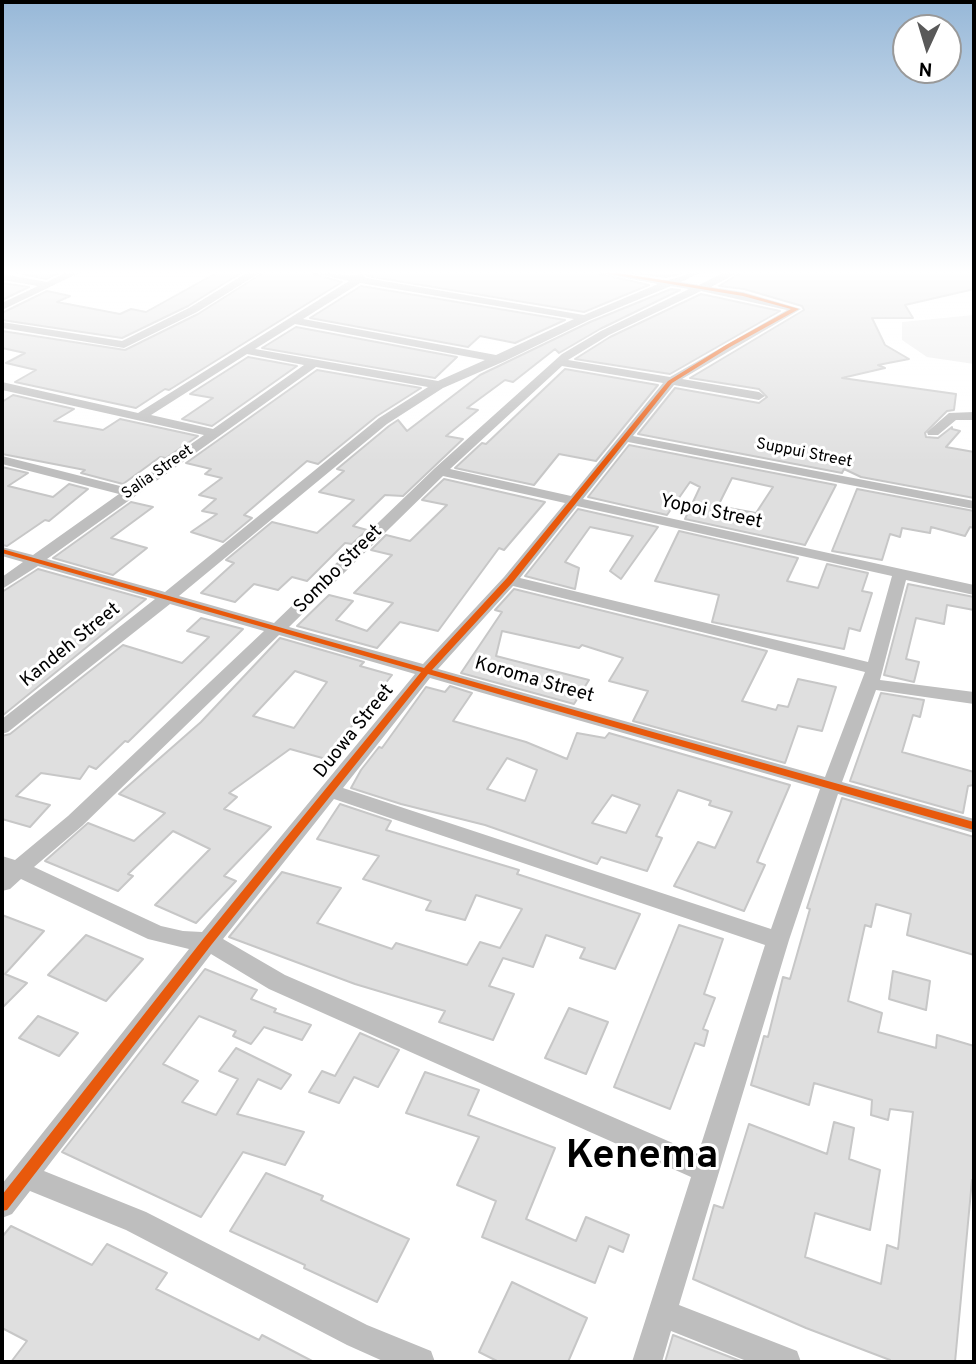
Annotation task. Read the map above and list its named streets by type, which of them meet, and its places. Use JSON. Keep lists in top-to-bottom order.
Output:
{
  "streets": {
    "street": [
      "Suppui Street",
      "Salia Street",
      "Yopoi Street",
      "Sombo Street",
      "Kandeh Street",
      "Koroma Street",
      "Duowa Street"
    ]
  },
  "crossings": [
    ["Suppui Street", "Duowa Street"],
    ["Salia Street", "Koroma Street"],
    ["Yopoi Street", "Sombo Street"],
    ["Yopoi Street", "Duowa Street"],
    ["Sombo Street", "Koroma Street"],
    ["Kandeh Street", "Koroma Street"],
    ["Koroma Street", "Duowa Street"]
  ],
  "districts": ["Kenema"],
  "north": "bottom"
}
